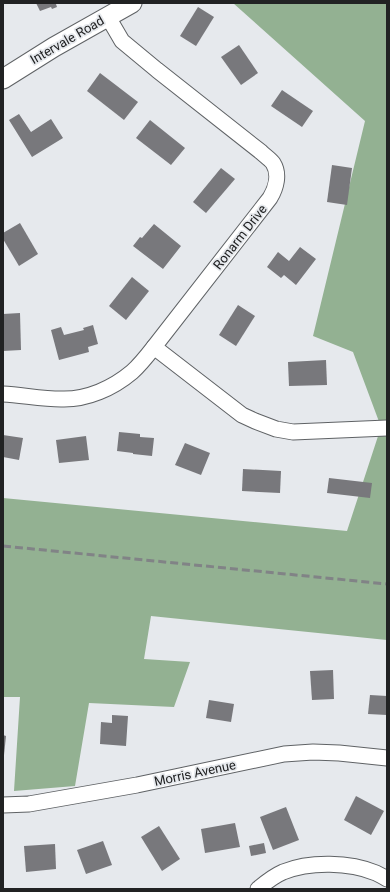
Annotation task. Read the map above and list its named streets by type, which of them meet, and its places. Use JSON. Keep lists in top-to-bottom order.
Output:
{
  "streets": {
    "street": ["Intervale Road", "Ronarm Drive", "Morris Avenue"]
  },
  "crossings": [
    ["Intervale Road", "Ronarm Drive"]
  ]
}
